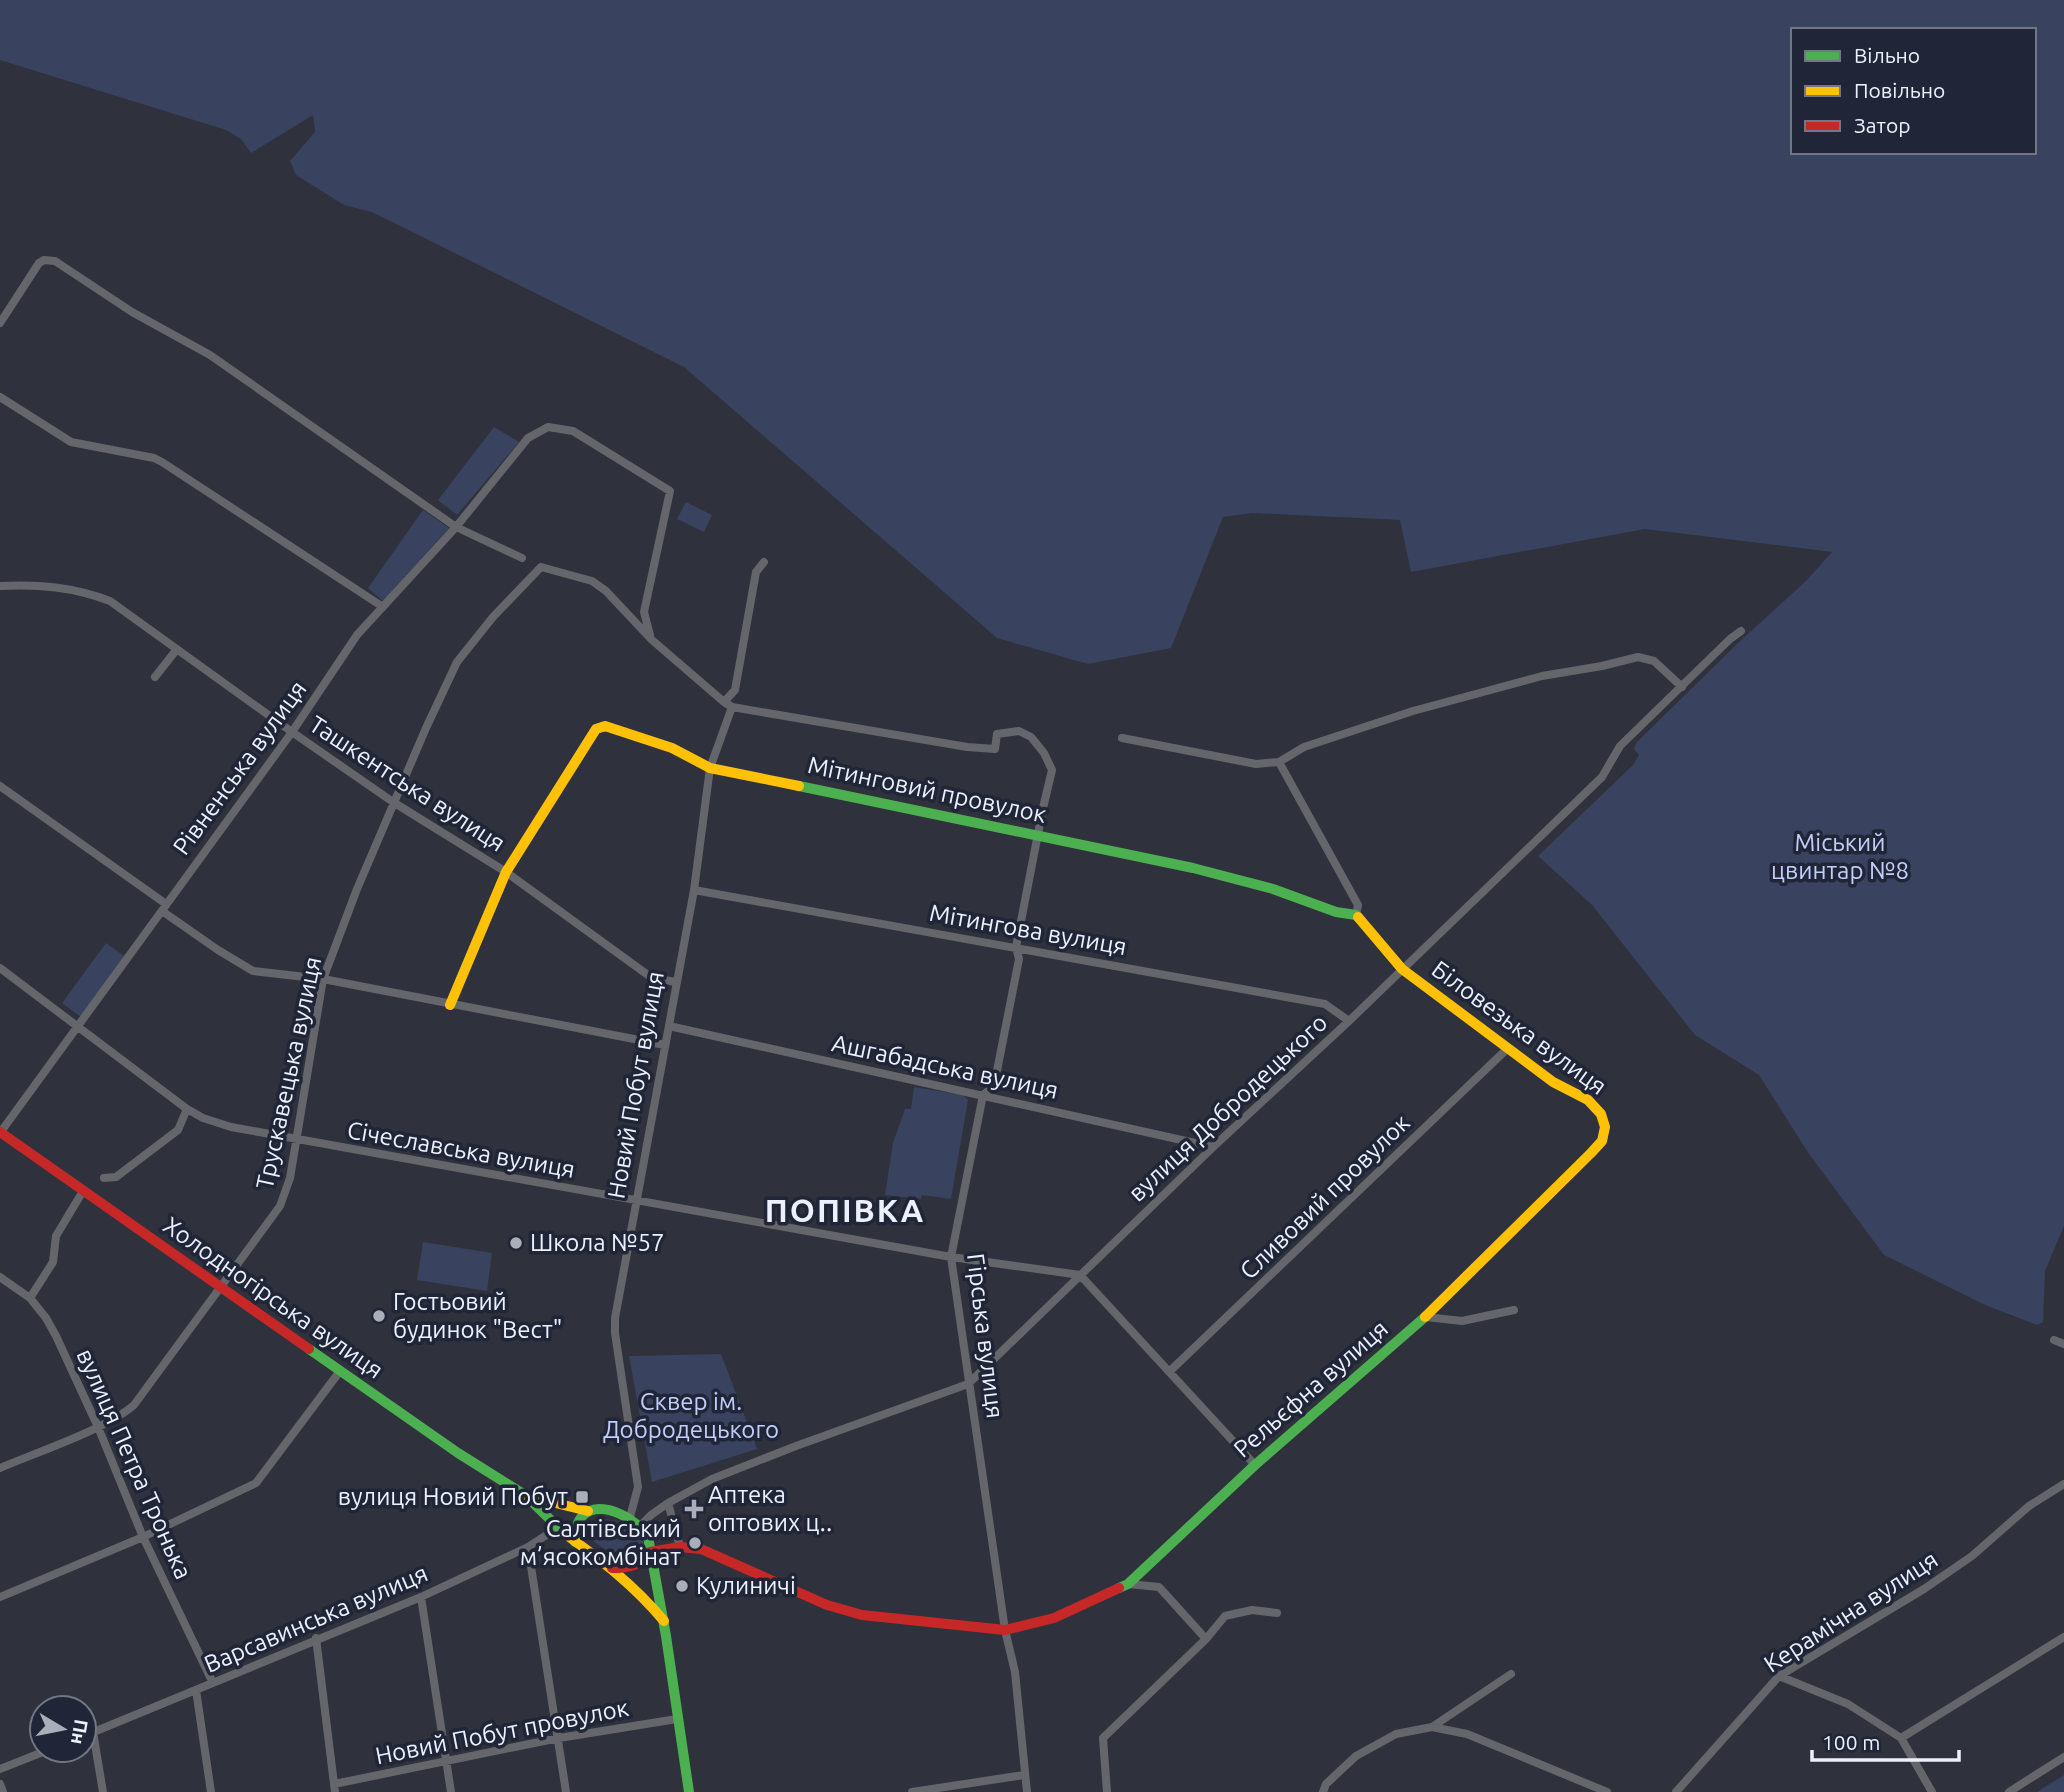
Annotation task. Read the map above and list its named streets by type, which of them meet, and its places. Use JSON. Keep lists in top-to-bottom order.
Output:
{
  "streets": {
    "street": [
      "Рівненська вулиця",
      "Ташкентська вулиця",
      "Мітинговий провулок",
      "Мітингова вулиця",
      "Біловезька вулиця",
      "Ашгабадська вулиця",
      "Трускавецька вулиця",
      "Новий Побут вулиця",
      "вулиця Добродецького",
      "Січеславська вулиця",
      "Сливовий провулок",
      "Холодногірська вулиця",
      "Гірська вулиця",
      "Рельєфна вулиця",
      "вулиця Петра Тронька",
      "Керамічна вулиця",
      "Варсавинська вулиця",
      "Новий Побут провулок"
    ]
  },
  "crossings": [
    ["Рівненська вулиця", "Ташкентська вулиця"],
    ["Рівненська вулиця", "Трускавецька вулиця"],
    ["Рівненська вулиця", "Січеславська вулиця"],
    ["Рівненська вулиця", "Холодногірська вулиця"],
    ["Ташкентська вулиця", "Мітинговий провулок"],
    ["Ташкентська вулиця", "Трускавецька вулиця"],
    ["Ташкентська вулиця", "Новий Побут вулиця"],
    ["Мітинговий провулок", "Біловезька вулиця"],
    ["Мітинговий провулок", "Новий Побут вулиця"],
    ["Мітинговий провулок", "Гірська вулиця"],
    ["Мітингова вулиця", "Новий Побут вулиця"],
    ["Мітингова вулиця", "вулиця Добродецького"],
    ["Мітингова вулиця", "Гірська вулиця"],
    ["Біловезька вулиця", "вулиця Добродецького"],
    ["Біловезька вулиця", "Сливовий провулок"],
    ["Біловезька вулиця", "Рельєфна вулиця"],
    ["Ашгабадська вулиця", "Новий Побут вулиця"],
    ["Ашгабадська вулиця", "вулиця Добродецького"],
    ["Ашгабадська вулиця", "Гірська вулиця"],
    ["Трускавецька вулиця", "Січеславська вулиця"],
    ["Трускавецька вулиця", "Холодногірська вулиця"],
    ["Трускавецька вулиця", "вулиця Петра Тронька"],
    ["Новий Побут вулиця", "вулиця Добродецького"],
    ["Новий Побут вулиця", "Січеславська вулиця"],
    ["Новий Побут вулиця", "Холодногірська вулиця"],
    ["Новий Побут вулиця", "Гірська вулиця"],
    ["вулиця Добродецького", "Січеславська вулиця"],
    ["вулиця Добродецького", "Холодногірська вулиця"],
    ["вулиця Добродецького", "Гірська вулиця"],
    ["Січеславська вулиця", "Гірська вулиця"],
    ["Холодногірська вулиця", "Варсавинська вулиця"],
    ["Гірська вулиця", "Рельєфна вулиця"],
    ["вулиця Петра Тронька", "Варсавинська вулиця"]
  ],
  "districts": ["ПОПІВКА"],
  "parks": ["Міський цвинтар №8", "Сквер ім. Добродецького"],
  "places": {
    "other": [
      "Школа №57",
      "Гостьовий будинок \"Вест\"",
      "Салтівський м’ясокомбінат",
      "Кулиничі"
    ],
    "transit": ["вулиця Новий Побут"],
    "health": ["Аптека оптових ц‥"]
  },
  "legend": ["Вільно", "Повільно", "Затор"],
  "scale_bar": "100 m",
  "north": "right"
}
